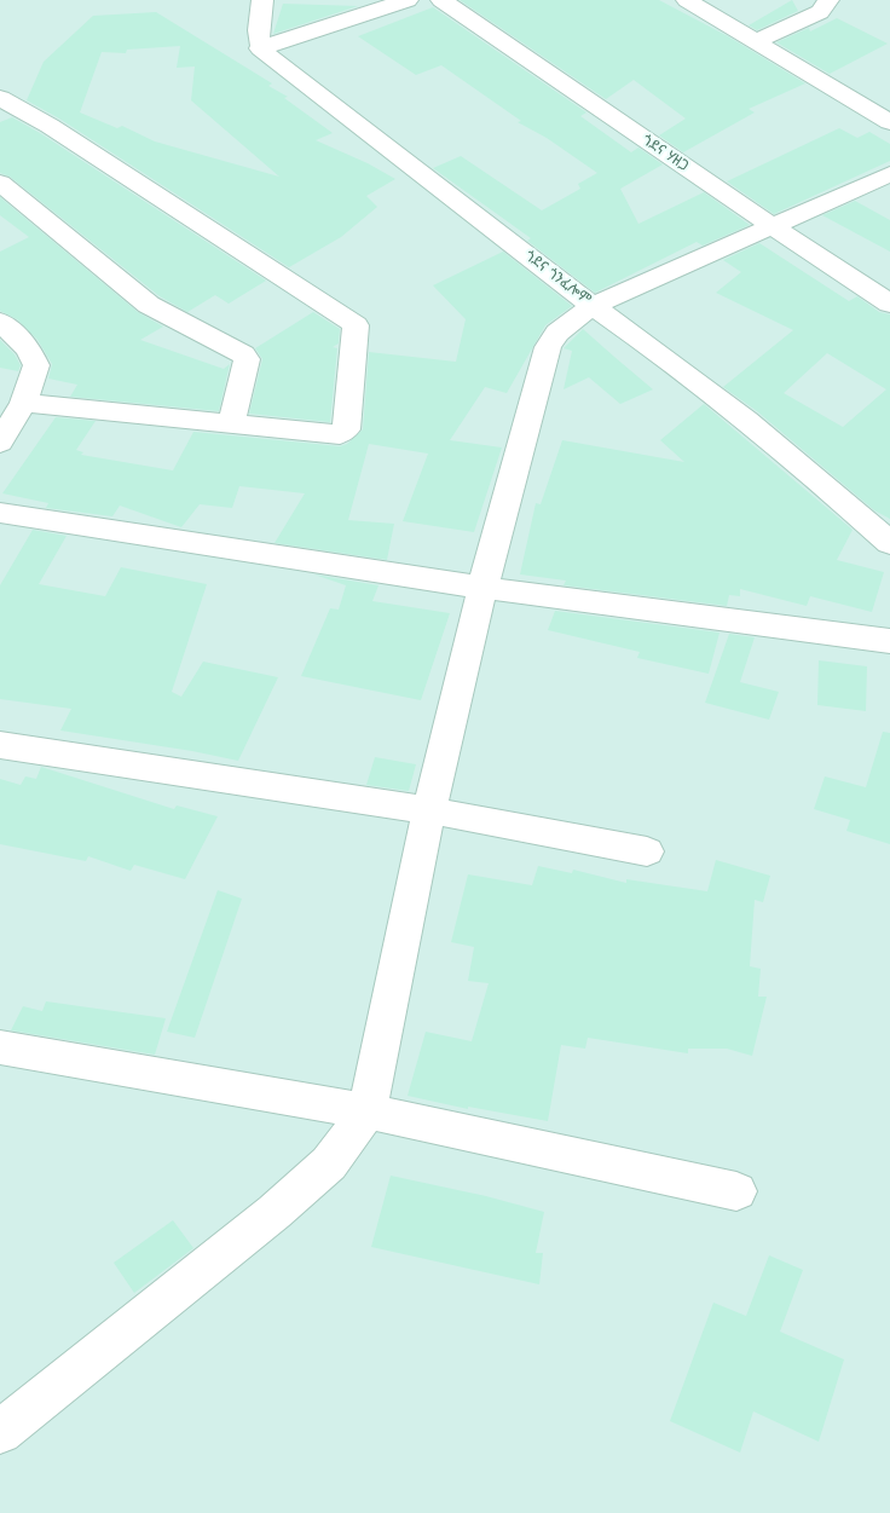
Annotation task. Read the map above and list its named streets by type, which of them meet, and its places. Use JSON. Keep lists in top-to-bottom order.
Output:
{
  "streets": {
    "street": ["ጎደና ሃዘጋ", "ጎደና ጎንፈሎም"]
  }
}
